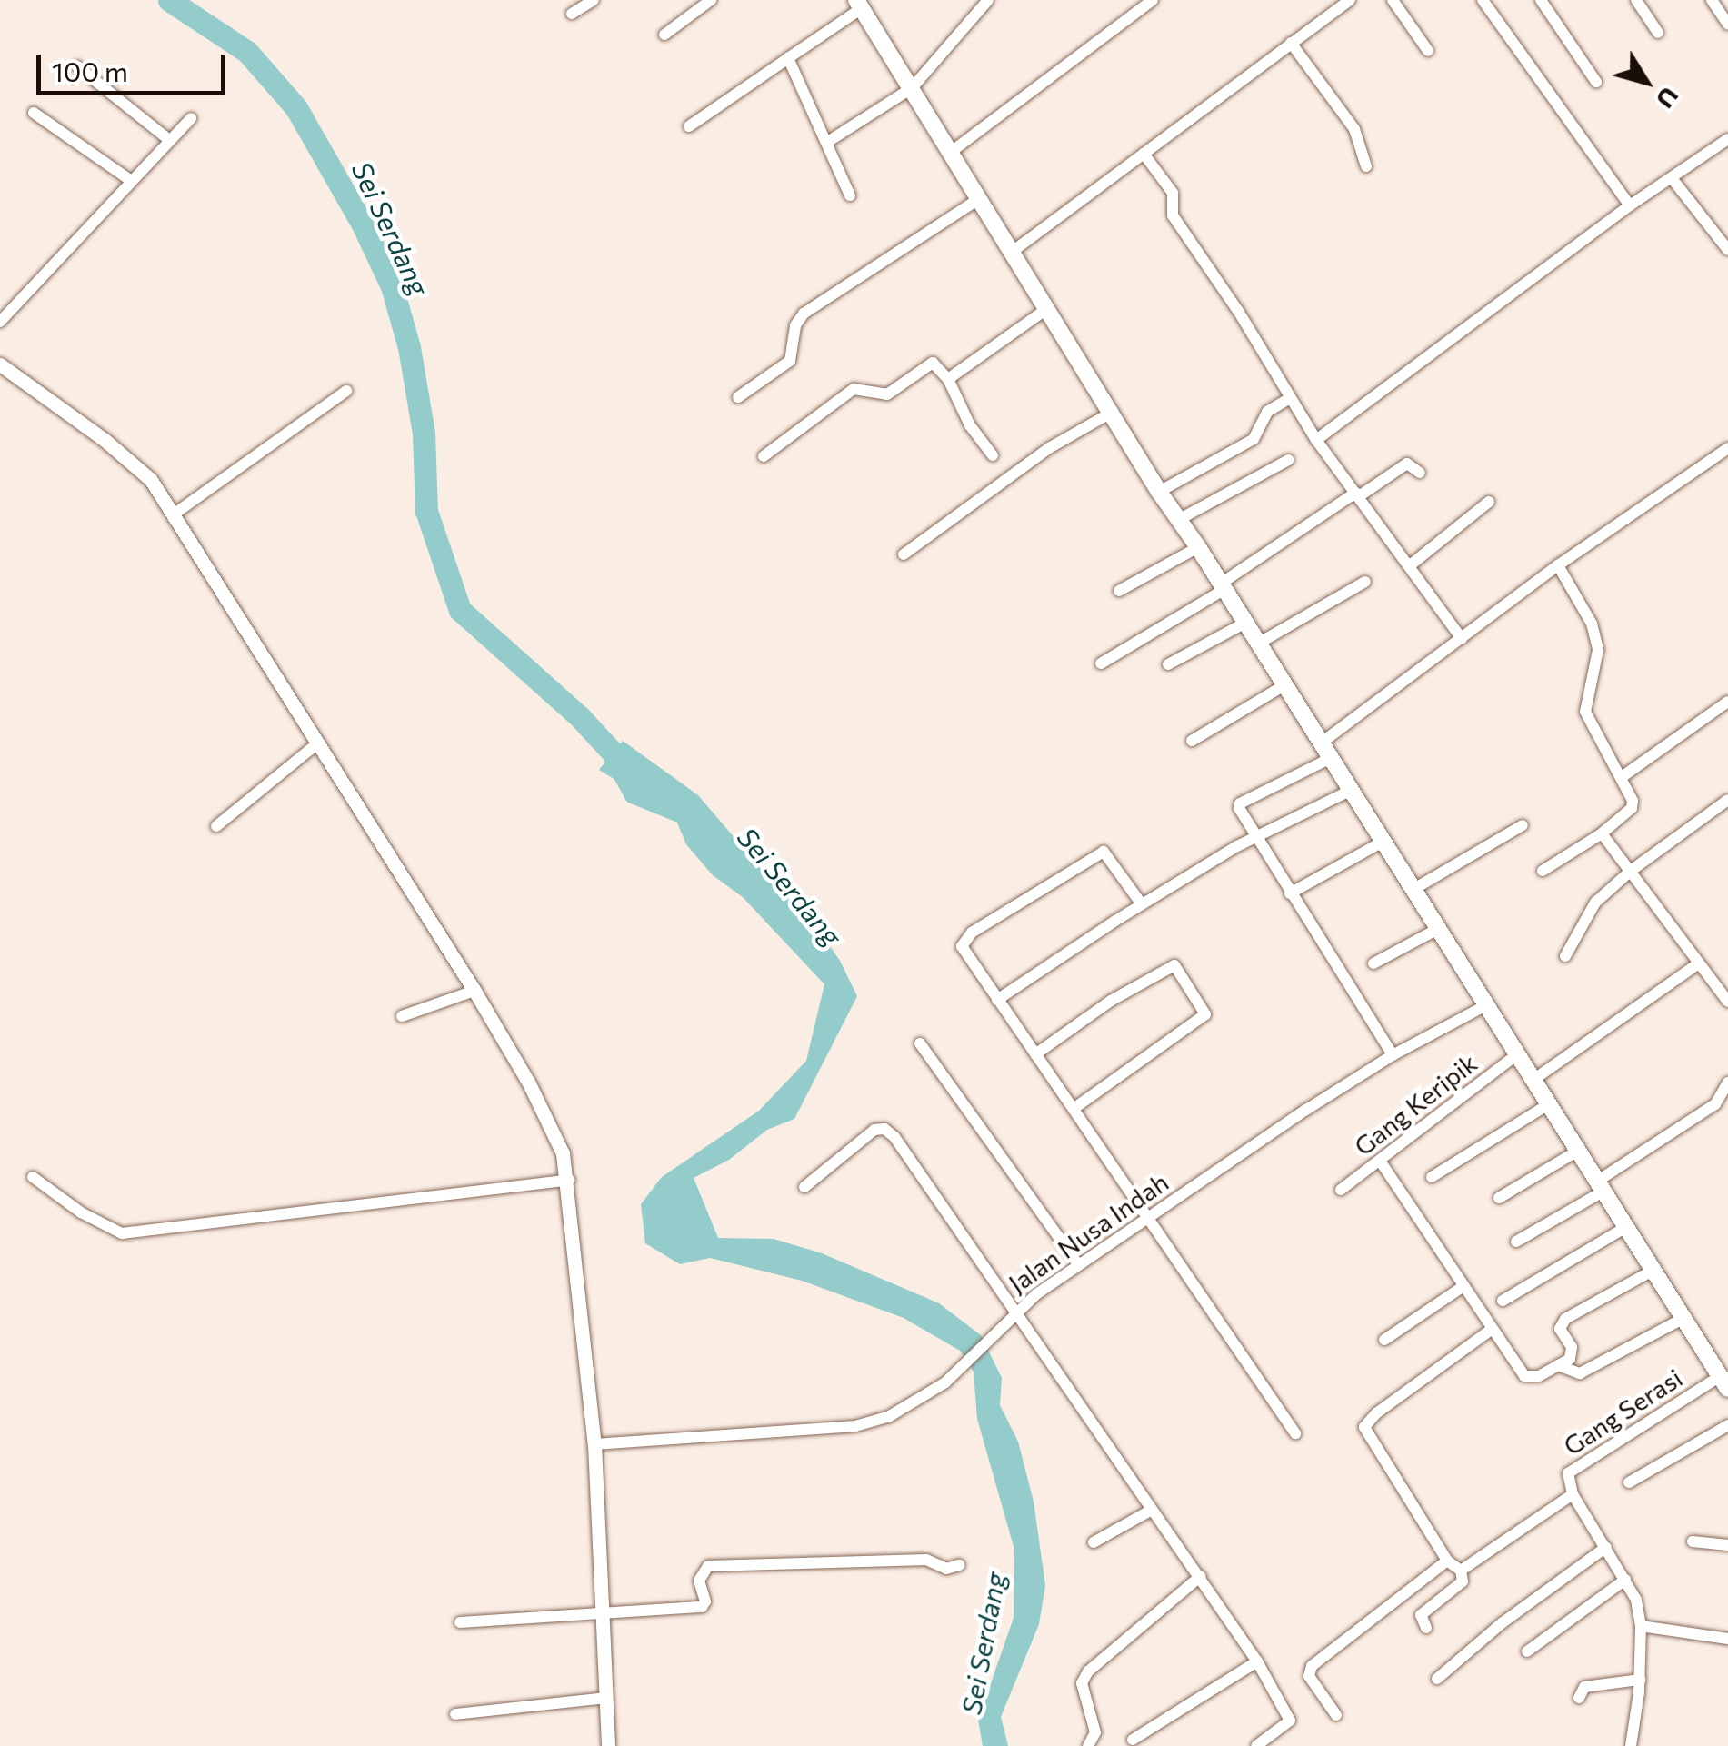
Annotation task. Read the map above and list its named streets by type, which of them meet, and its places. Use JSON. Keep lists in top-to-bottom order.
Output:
{
  "streets": {
    "street": ["Gang Keripik", "Jalan Nusa Indah", "Gang Serasi"]
  },
  "water": ["Sei Serdang"],
  "scale_bar": "100 m",
  "north": "bottom right"
}
